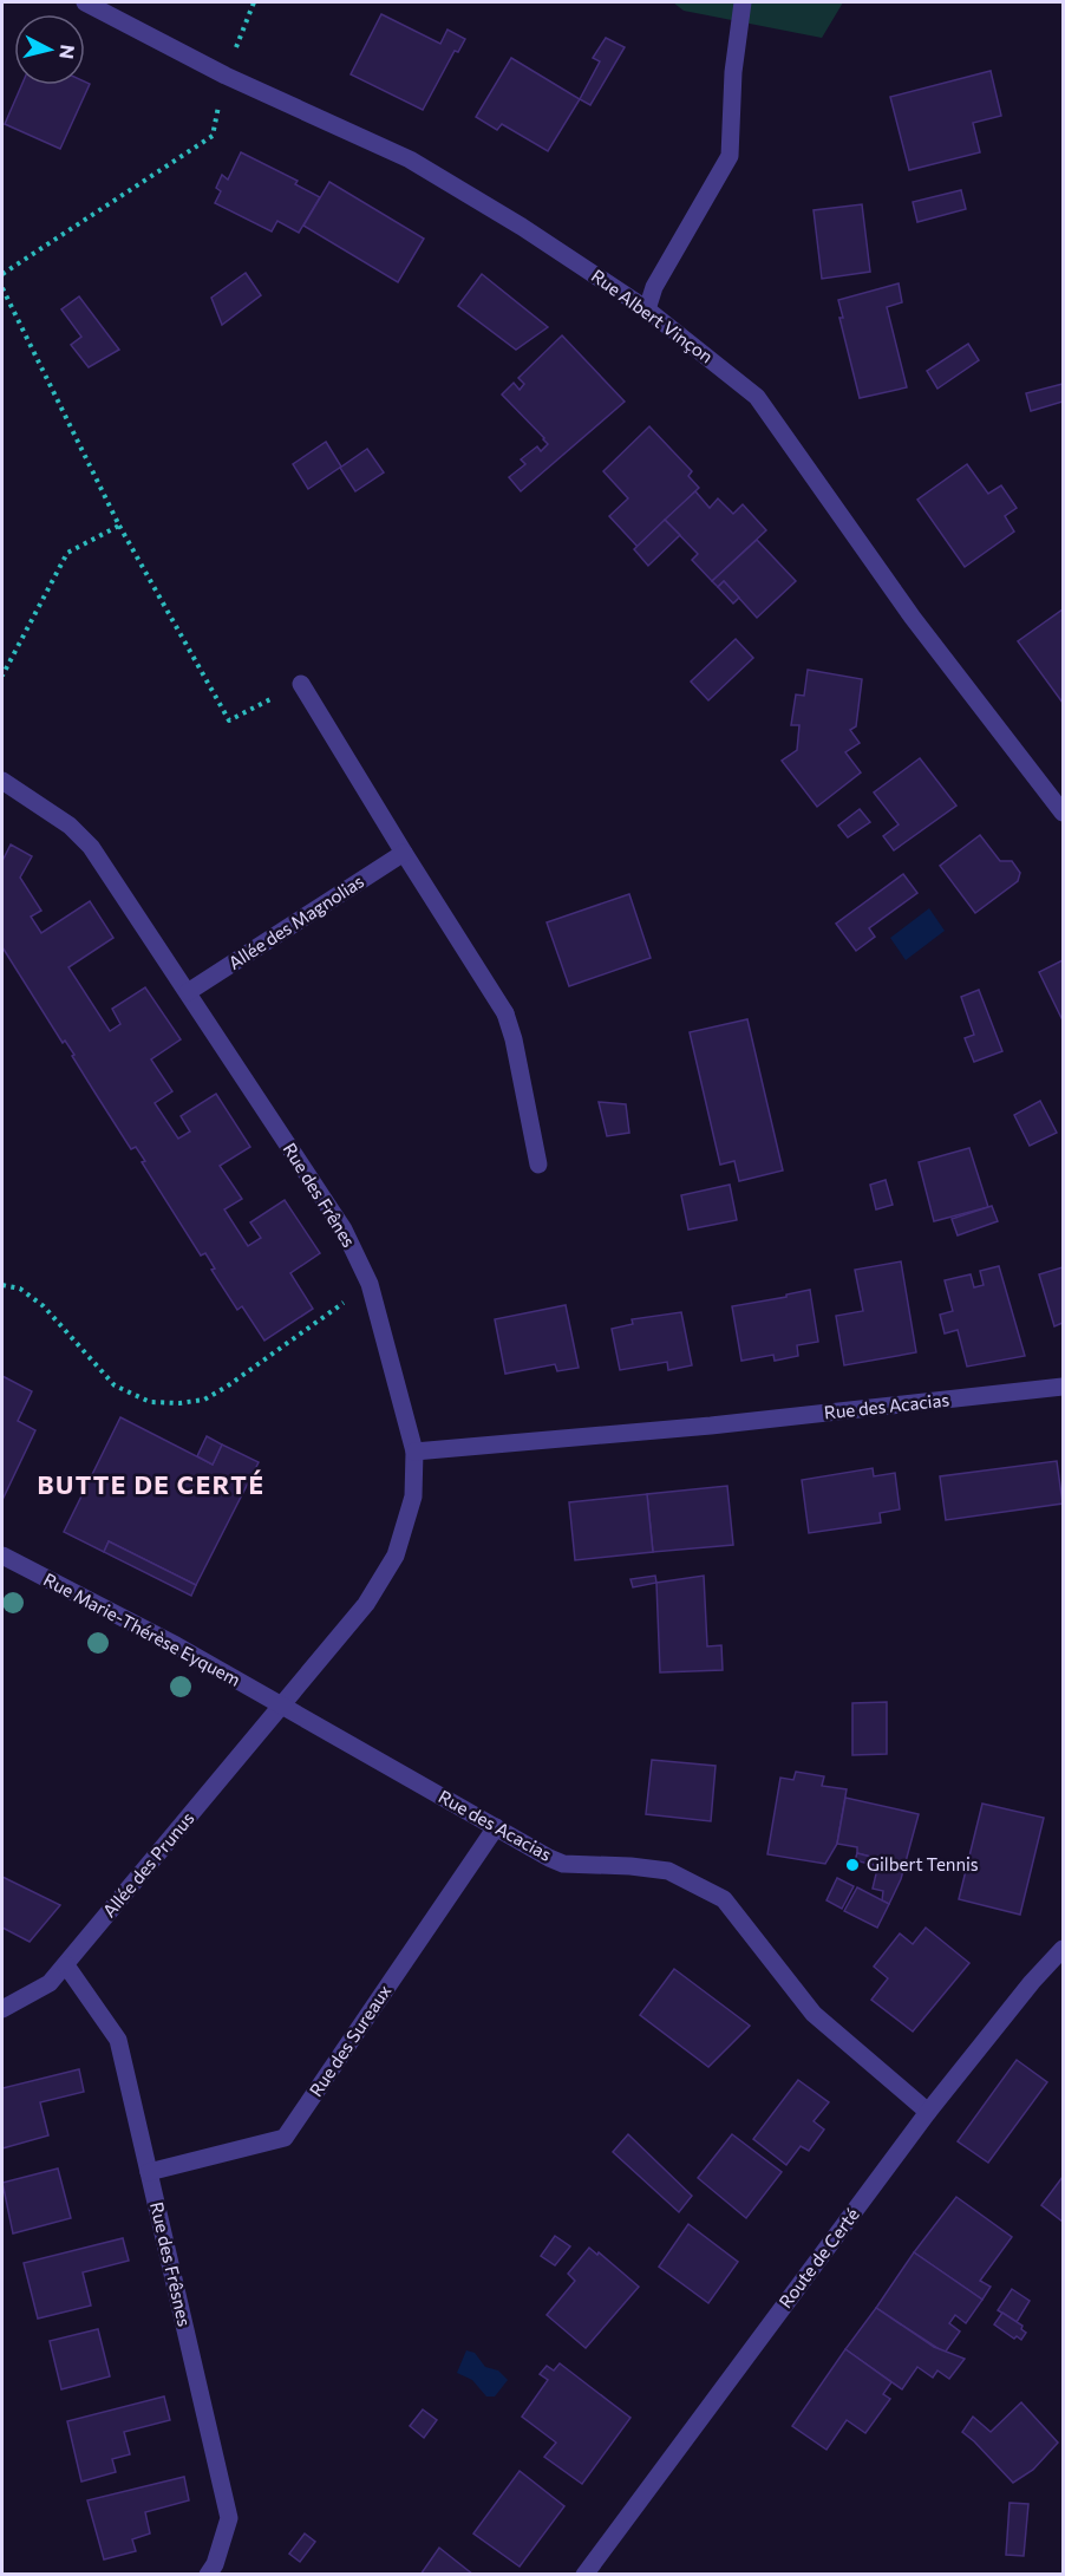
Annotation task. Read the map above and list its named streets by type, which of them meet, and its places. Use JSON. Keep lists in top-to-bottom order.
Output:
{
  "streets": {
    "street": [
      "Rue Albert Vinçon",
      "Allée des Magnolias",
      "Rue des Frênes",
      "Rue des Acacias",
      "Rue Marie-Thérèse Eyquem",
      "Allée des Prunus",
      "Rue des Sureaux",
      "Route de Certé",
      "Rue des Frêsnes"
    ]
  },
  "crossings": [
    ["Allée des Magnolias", "Rue des Frênes"],
    ["Rue des Frênes", "Rue des Acacias"],
    ["Rue des Frênes", "Rue Marie-Thérèse Eyquem"],
    ["Rue des Frênes", "Allée des Prunus"],
    ["Rue des Acacias", "Rue Marie-Thérèse Eyquem"],
    ["Rue des Acacias", "Allée des Prunus"],
    ["Rue des Acacias", "Rue des Sureaux"],
    ["Rue des Acacias", "Route de Certé"],
    ["Rue Marie-Thérèse Eyquem", "Allée des Prunus"],
    ["Allée des Prunus", "Rue des Frêsnes"],
    ["Rue des Sureaux", "Rue des Frêsnes"]
  ],
  "districts": ["BUTTE DE CERTÉ"],
  "places": ["Gilbert Tennis"],
  "north": "right"
}
